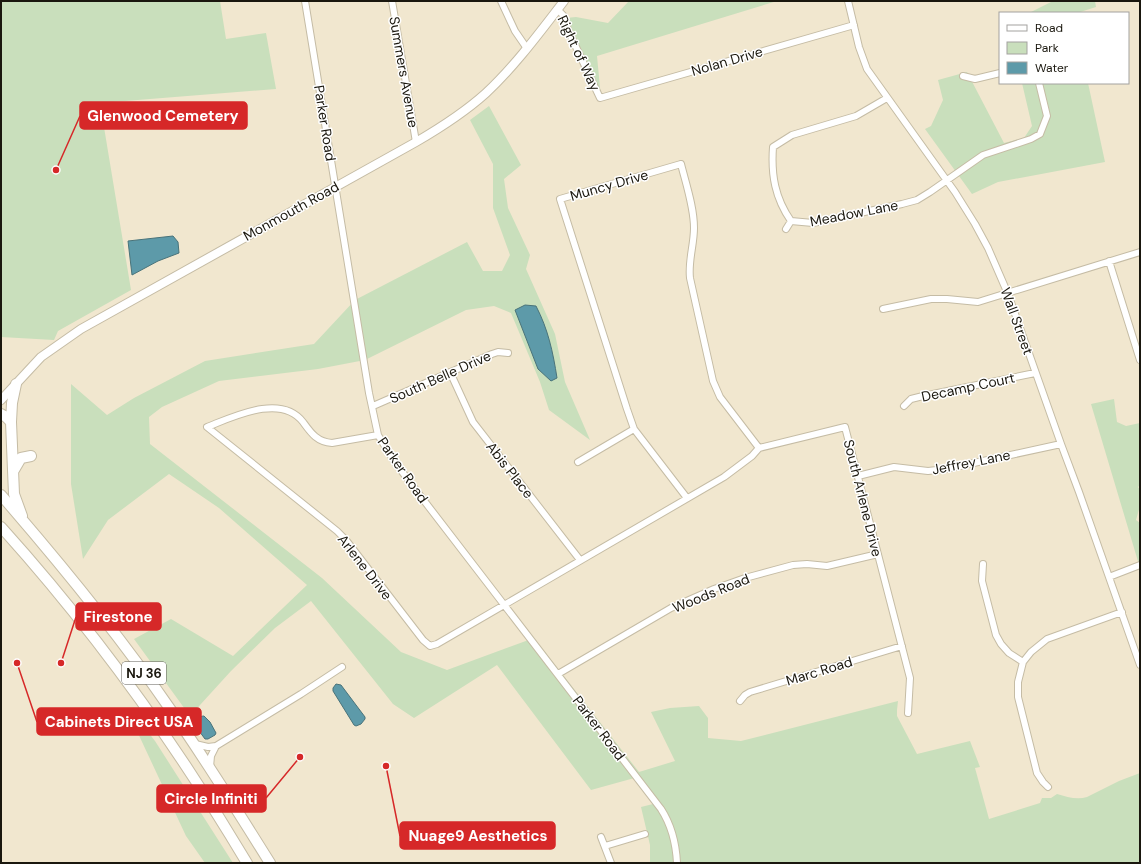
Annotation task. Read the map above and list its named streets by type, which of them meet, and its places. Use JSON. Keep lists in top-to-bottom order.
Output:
{
  "streets": {
    "highway": ["NJ 36"],
    "main road": ["Monmouth Road"],
    "street": [
      "Right of Way",
      "Nolan Drive",
      "Summers Avenue",
      "Parker Road",
      "Muncy Drive",
      "Meadow Lane",
      "Wall Street",
      "South Belle Drive",
      "Decamp Court",
      "Jeffrey Lane",
      "Abis Place",
      "South Arlene Drive",
      "Arlene Drive",
      "Woods Road",
      "Marc Road"
    ]
  },
  "crossings": [
    ["Right of Way", "Nolan Drive"],
    ["Right of Way", "Monmouth Road"],
    ["Nolan Drive", "Wall Street"],
    ["Summers Avenue", "Monmouth Road"],
    ["Parker Road", "Monmouth Road"],
    ["Parker Road", "South Belle Drive"],
    ["Parker Road", "South Arlene Drive"],
    ["Parker Road", "Arlene Drive"],
    ["Parker Road", "Woods Road"],
    ["Muncy Drive", "South Arlene Drive"],
    ["Meadow Lane", "Wall Street"],
    ["Wall Street", "Decamp Court"],
    ["Wall Street", "Jeffrey Lane"],
    ["South Belle Drive", "Abis Place"],
    ["Jeffrey Lane", "South Arlene Drive"],
    ["Abis Place", "South Arlene Drive"],
    ["South Arlene Drive", "Arlene Drive"],
    ["South Arlene Drive", "Woods Road"],
    ["South Arlene Drive", "Marc Road"]
  ],
  "places": [
    "Glenwood Cemetery",
    "Cabinets Direct USA",
    "Firestone",
    "Circle Infiniti",
    "Nuage9 Aesthetics"
  ],
  "legend": ["Road", "Park", "Water"]
}
